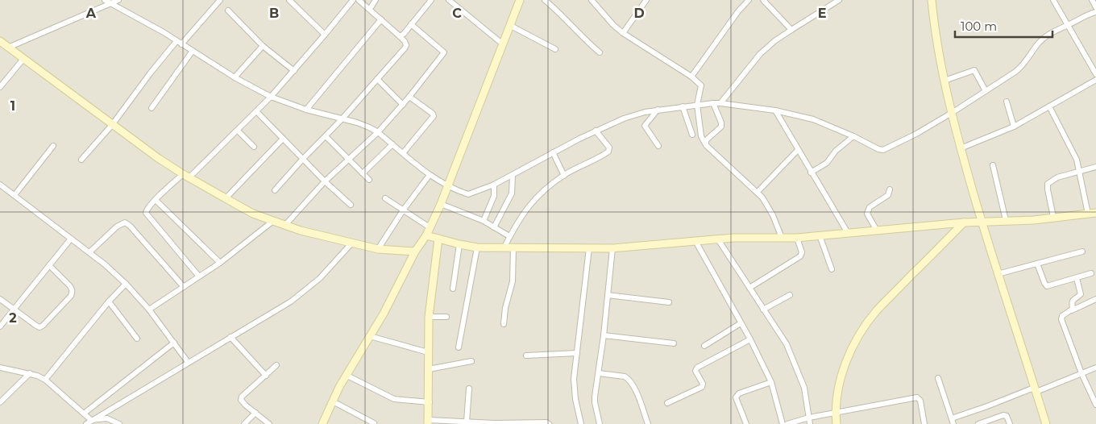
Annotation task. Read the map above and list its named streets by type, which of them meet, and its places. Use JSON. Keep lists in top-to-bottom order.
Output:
{
  "scale_bar": "100 m",
  "grid": {
    "columns": [
      "A",
      "B",
      "C",
      "D",
      "E"
    ],
    "rows": ["1", "2"]
  }
}
